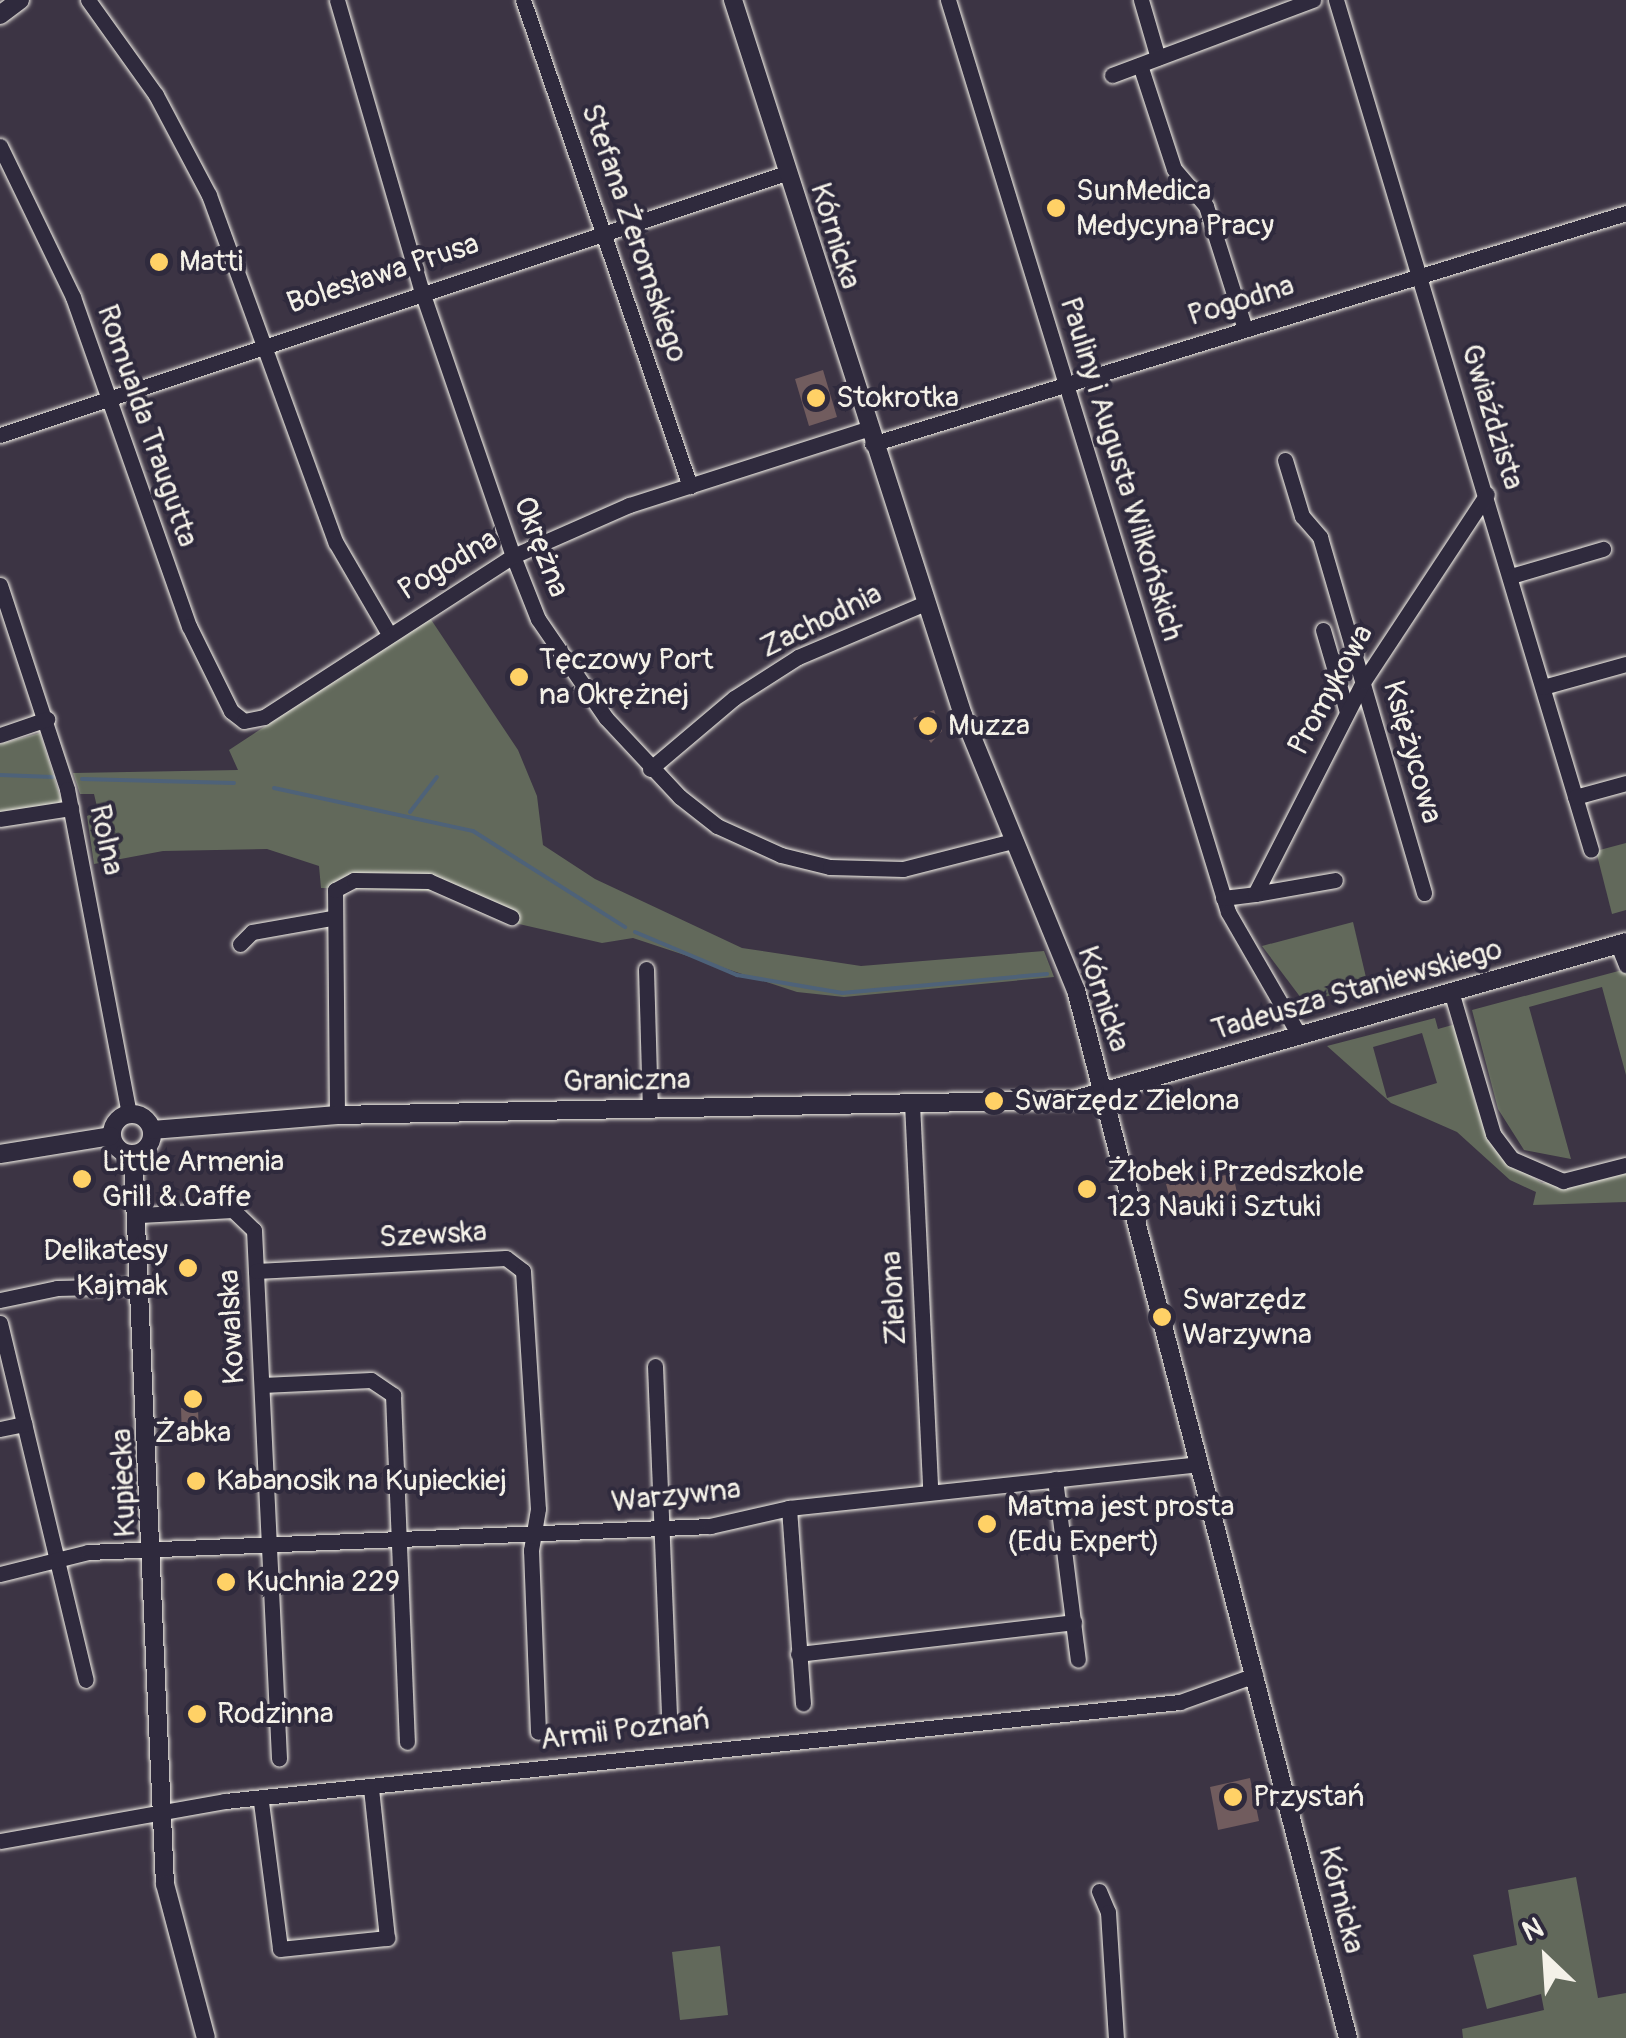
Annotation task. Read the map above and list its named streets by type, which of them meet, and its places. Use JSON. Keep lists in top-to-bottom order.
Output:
{
  "streets": {
    "street": [
      "Stefana Żeromskiego",
      "Kórnicka",
      "Bolesława Prusa",
      "Pogodna",
      "Gwiaździsta",
      "Romualda Traugutta",
      "Pauliny i Augusta Wilkońskich",
      "Okrężna",
      "Zachodnia",
      "Promykowa",
      "Księżycowa",
      "Rolna",
      "Tadeusza Staniewskiego",
      "Graniczna",
      "Szewska",
      "Zielona",
      "Kowalska",
      "Kupiecka",
      "Warzywna",
      "Armii Poznań"
    ]
  },
  "crossings": [
    ["Stefana Żeromskiego", "Bolesława Prusa"],
    ["Stefana Żeromskiego", "Pogodna"],
    ["Kórnicka", "Bolesława Prusa"],
    ["Kórnicka", "Pogodna"],
    ["Kórnicka", "Okrężna"],
    ["Kórnicka", "Zachodnia"],
    ["Kórnicka", "Tadeusza Staniewskiego"],
    ["Kórnicka", "Graniczna"],
    ["Kórnicka", "Warzywna"],
    ["Kórnicka", "Armii Poznań"],
    ["Bolesława Prusa", "Romualda Traugutta"],
    ["Bolesława Prusa", "Okrężna"],
    ["Pogodna", "Gwiaździsta"],
    ["Pogodna", "Romualda Traugutta"],
    ["Pogodna", "Pauliny i Augusta Wilkońskich"],
    ["Pogodna", "Okrężna"],
    ["Gwiaździsta", "Promykowa"],
    ["Pauliny i Augusta Wilkońskich", "Tadeusza Staniewskiego"],
    ["Okrężna", "Zachodnia"],
    ["Promykowa", "Księżycowa"],
    ["Tadeusza Staniewskiego", "Graniczna"],
    ["Graniczna", "Zielona"],
    ["Szewska", "Kowalska"],
    ["Szewska", "Warzywna"],
    ["Zielona", "Warzywna"],
    ["Kowalska", "Kupiecka"],
    ["Kowalska", "Warzywna"],
    ["Kupiecka", "Warzywna"],
    ["Kupiecka", "Armii Poznań"]
  ],
  "places": [
    "SunMedica Medycyna Pracy",
    "Matti",
    "Stokrotka",
    "Tęczowy Port na Okrężnej",
    "Muzza",
    "Swarzędz Zielona",
    "Little Armenia Grill & Caffe",
    "Żłobek i Przedszkole 123 Nauki i Sztuki",
    "Delikatesy Kajmak",
    "Swarzędz Warzywna",
    "Żabka",
    "Kabanosik na Kupieckiej",
    "Matma jest prosta (Edu Expert)",
    "Kuchnia 229",
    "Rodzinna",
    "Przystań"
  ],
  "north": "top left"
}
